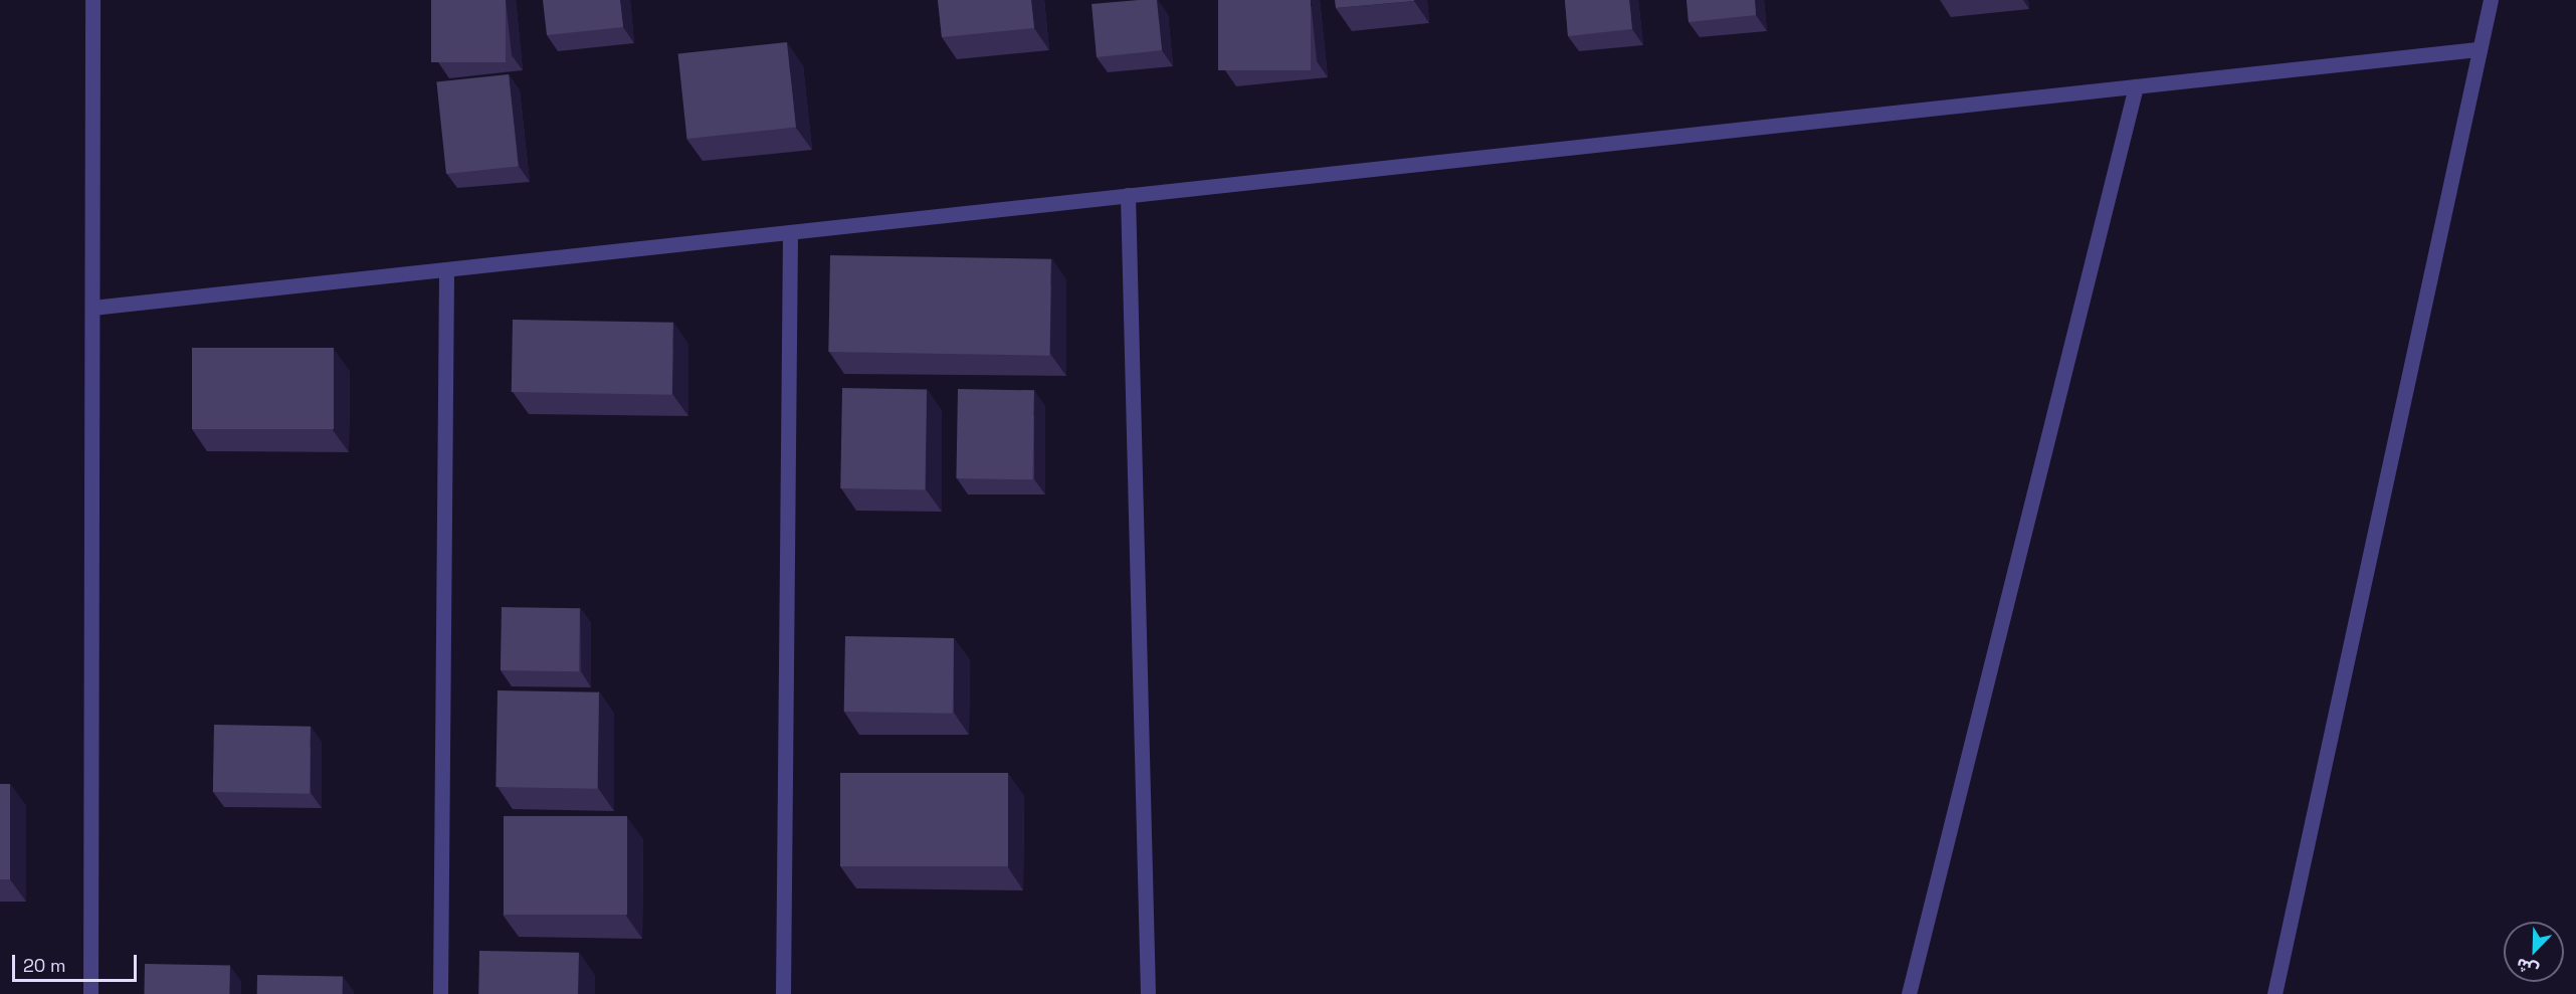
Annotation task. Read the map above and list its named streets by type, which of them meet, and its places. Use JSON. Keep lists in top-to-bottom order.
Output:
{
  "scale_bar": "20 m",
  "north": "bottom left"
}
